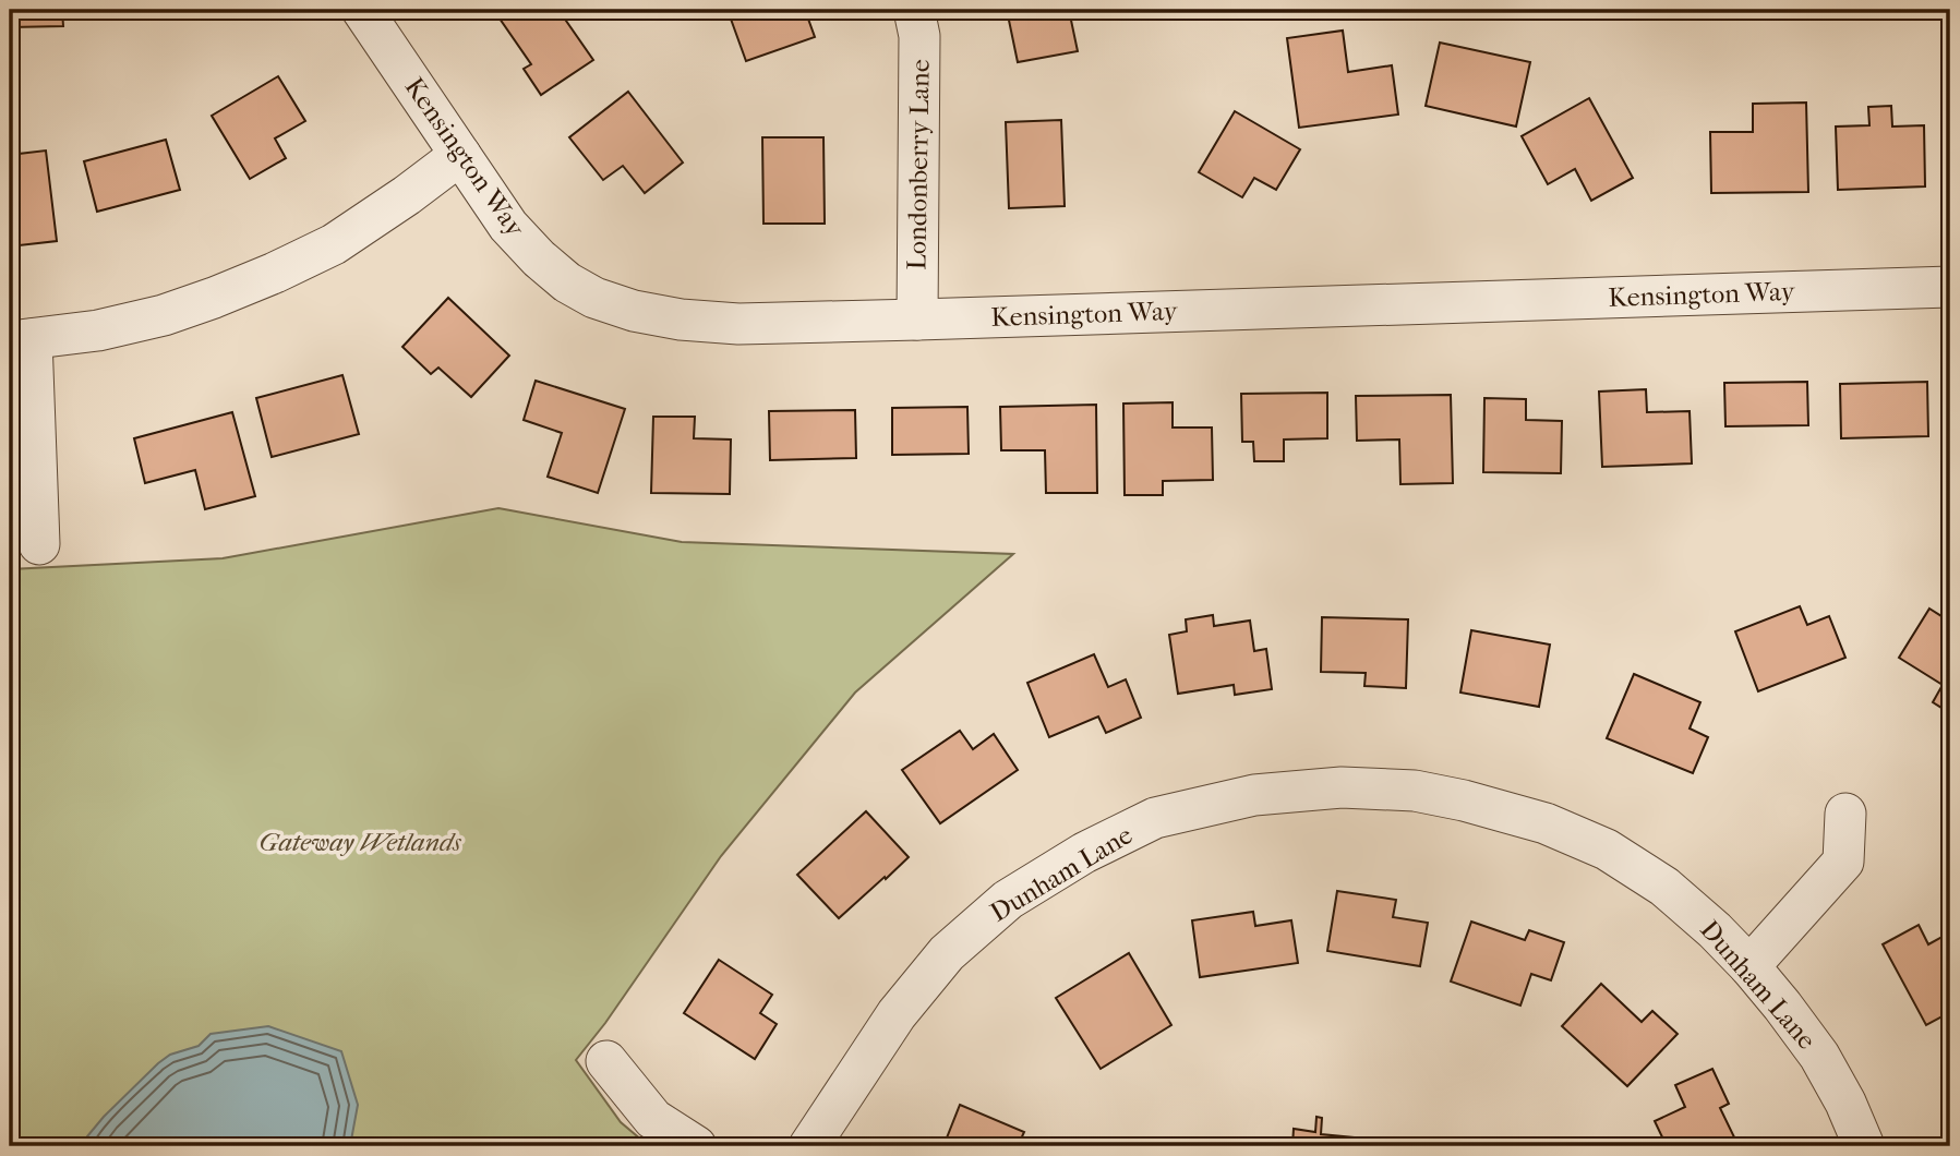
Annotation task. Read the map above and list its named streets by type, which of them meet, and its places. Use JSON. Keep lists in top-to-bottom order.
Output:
{
  "streets": {
    "street": ["Kensington Way", "Londonberry Lane", "Dunham Lane"]
  },
  "crossings": [
    ["Kensington Way", "Londonberry Lane"]
  ],
  "parks": ["Gateway Wetlands"]
}
